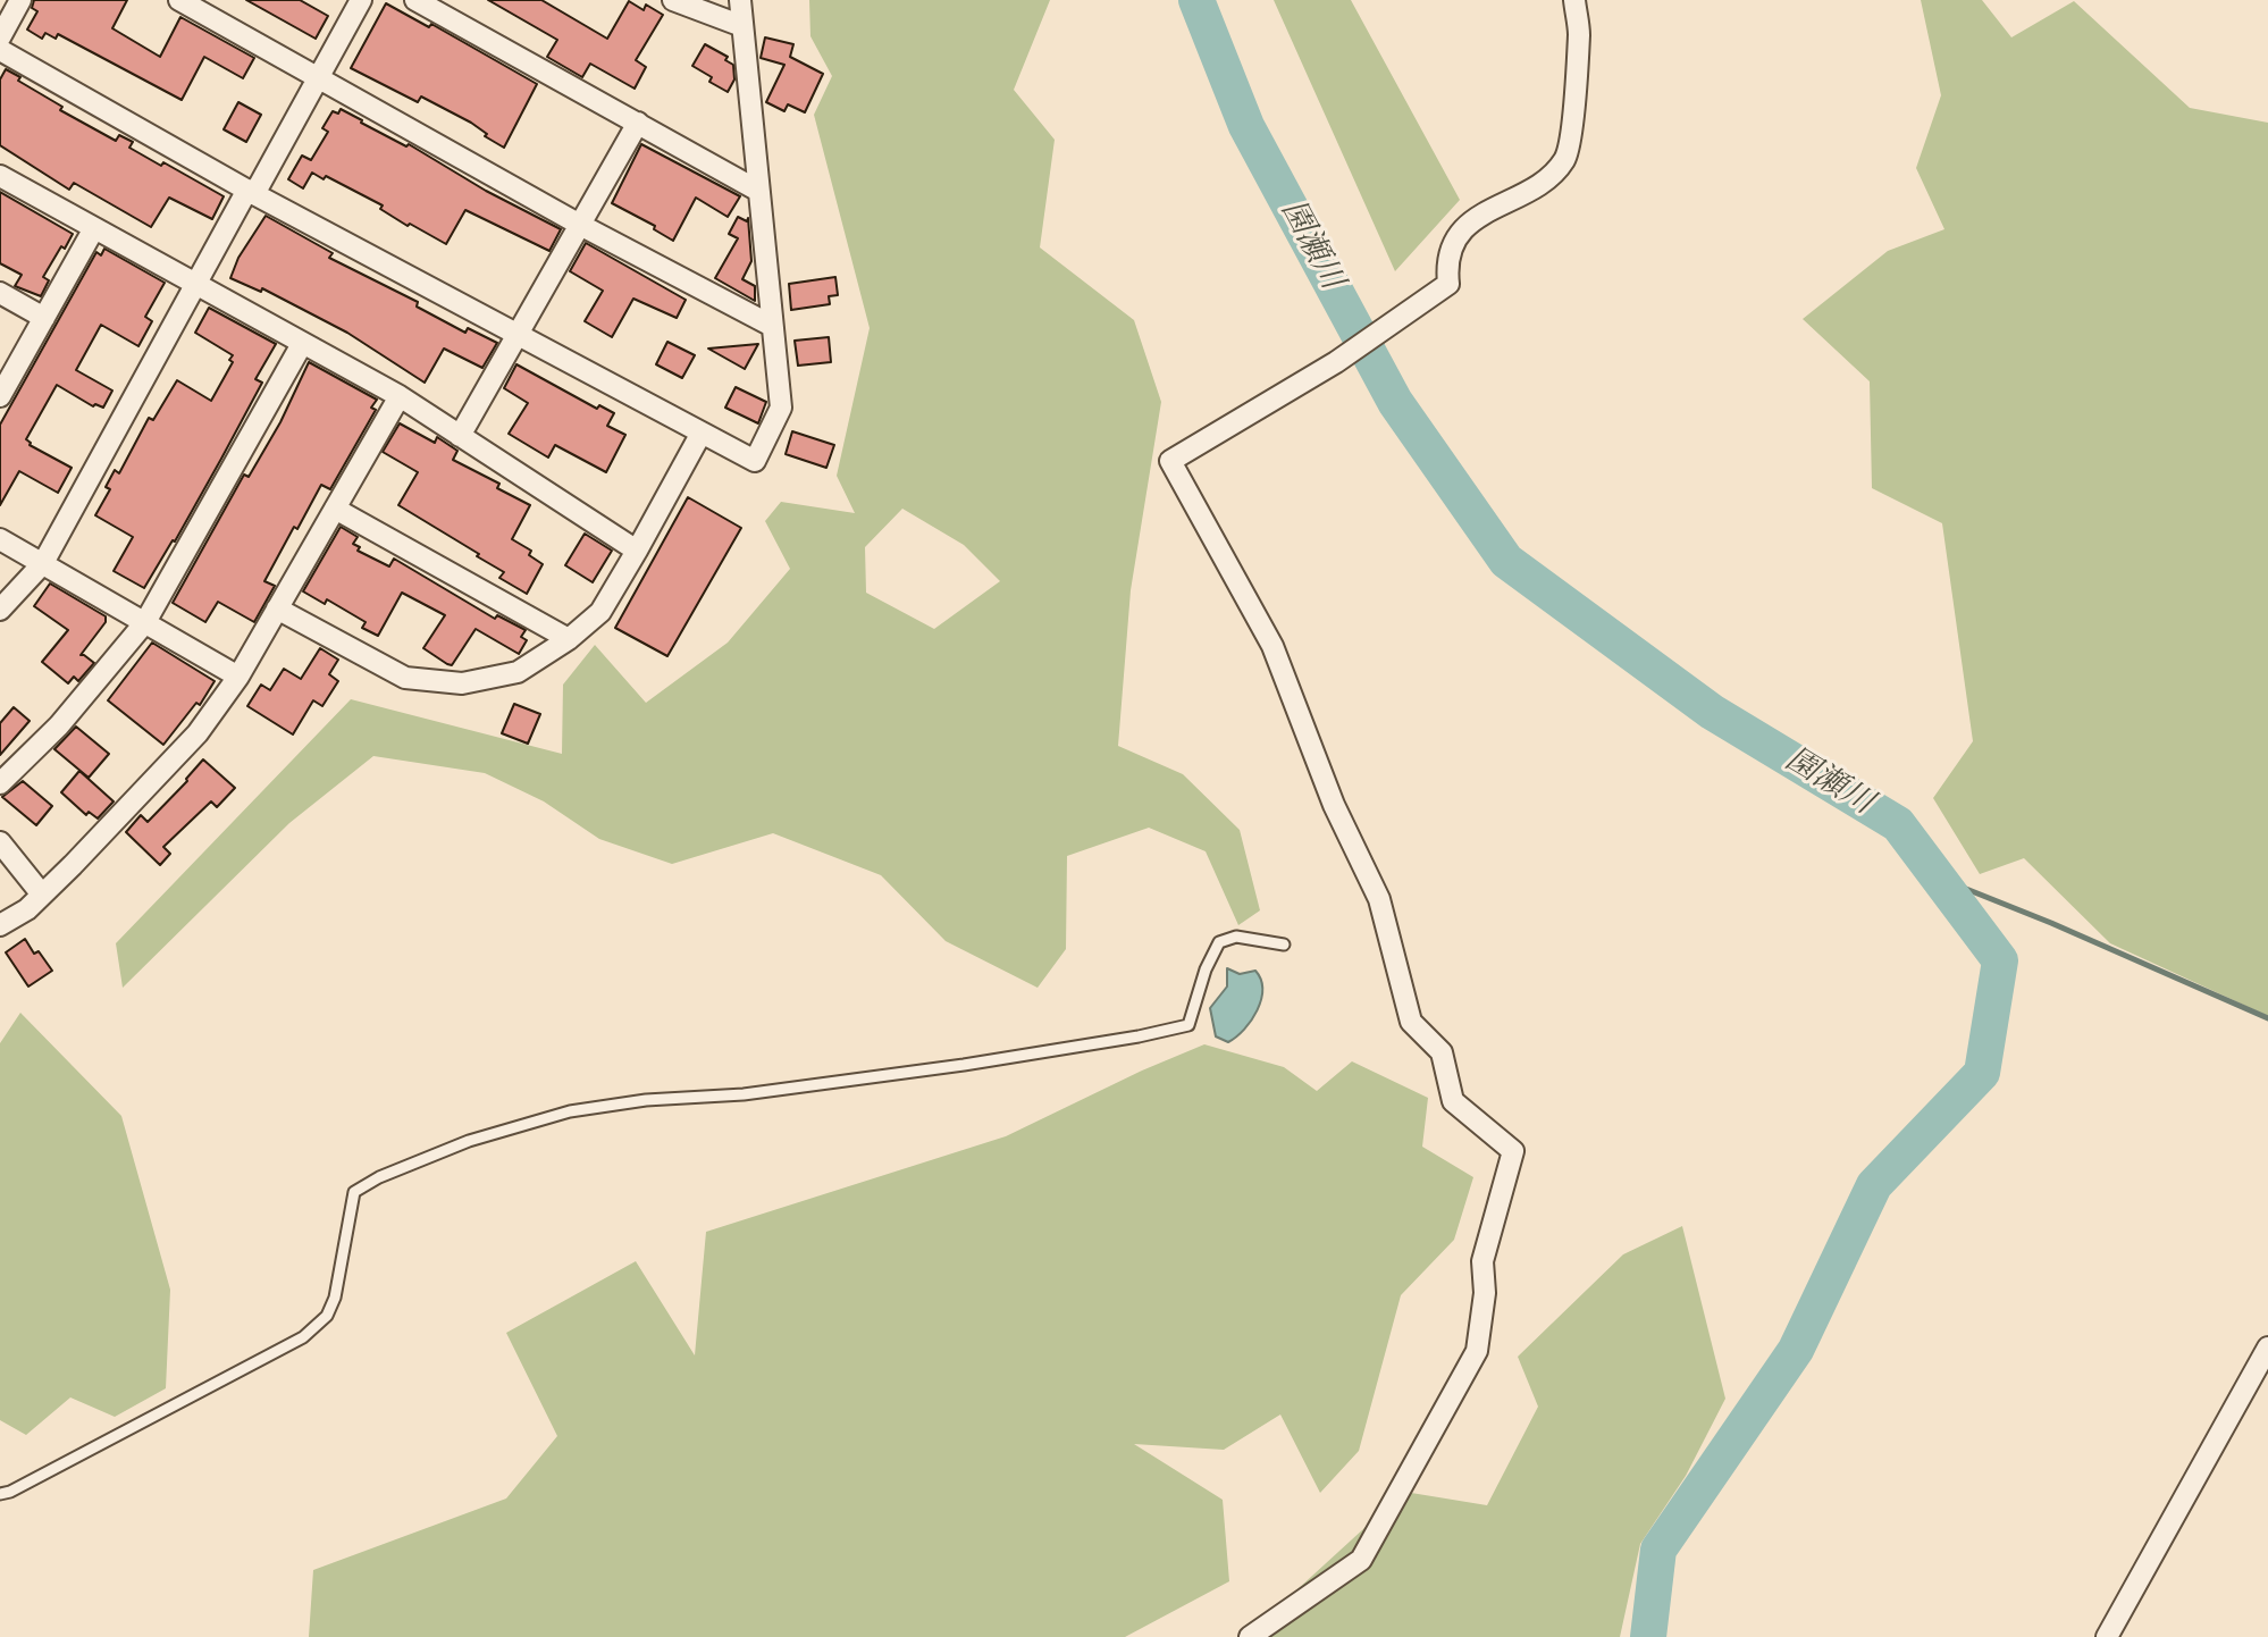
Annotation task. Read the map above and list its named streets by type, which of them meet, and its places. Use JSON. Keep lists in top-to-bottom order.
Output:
{
  "water": ["園瀬川"]
}
